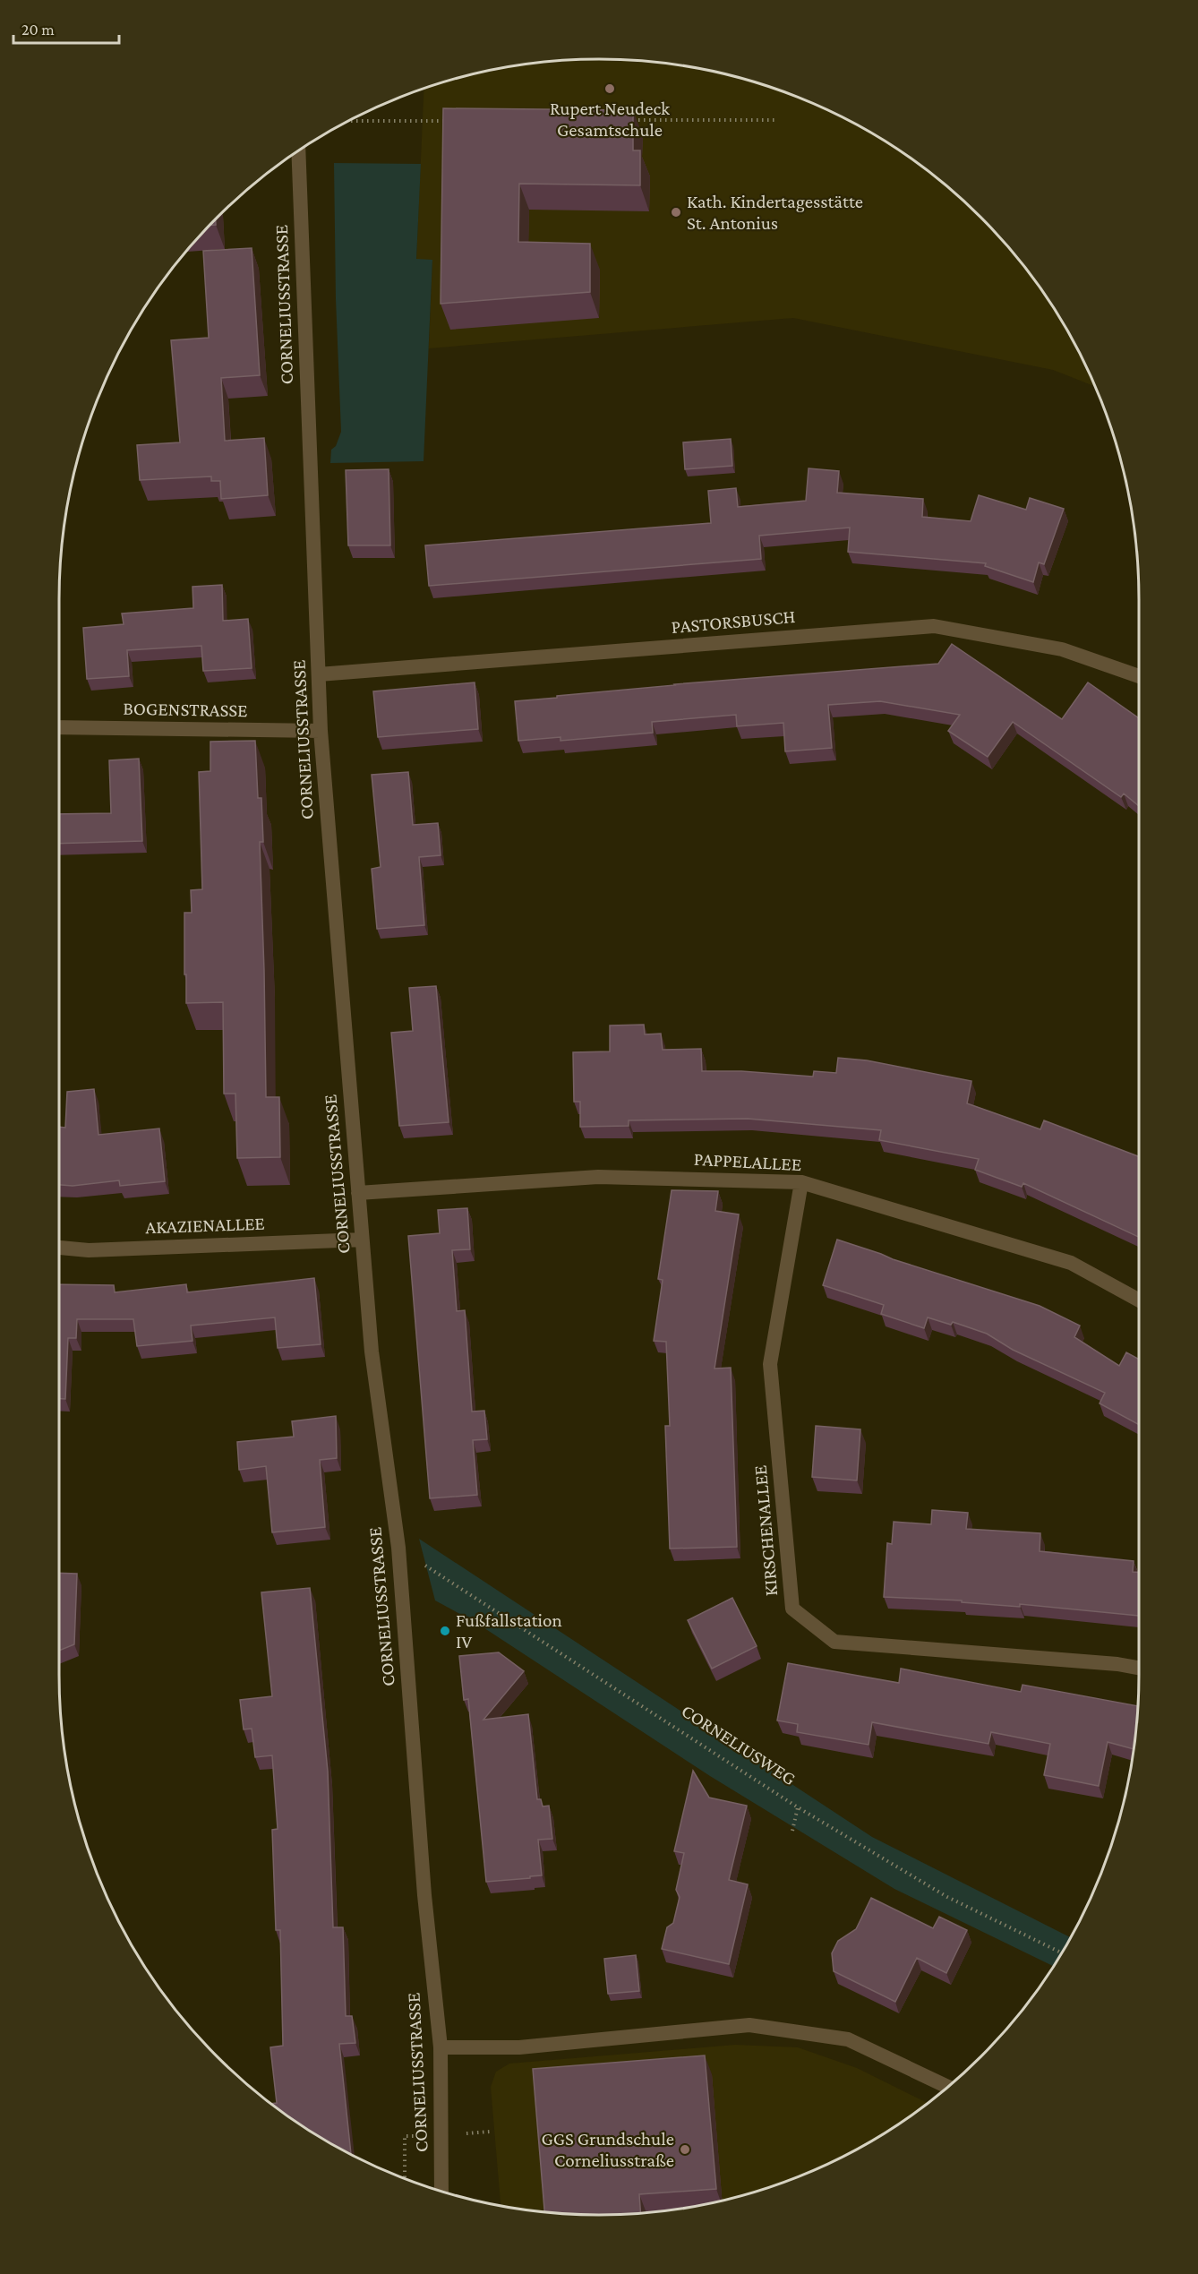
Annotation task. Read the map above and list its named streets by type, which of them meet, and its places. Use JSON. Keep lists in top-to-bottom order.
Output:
{
  "streets": {
    "street": [
      "CORNELIUSSTRASSE",
      "PASTORSBUSCH",
      "BOGENSTRASSE",
      "PAPPELALLEE",
      "AKAZIENALLEE",
      "KIRSCHENALLEE"
    ],
    "path": ["CORNELIUSWEG"]
  },
  "crossings": [
    ["CORNELIUSSTRASSE", "PASTORSBUSCH"],
    ["CORNELIUSSTRASSE", "BOGENSTRASSE"],
    ["CORNELIUSSTRASSE", "PAPPELALLEE"],
    ["CORNELIUSSTRASSE", "AKAZIENALLEE"],
    ["CORNELIUSSTRASSE", "CORNELIUSWEG"],
    ["PAPPELALLEE", "KIRSCHENALLEE"]
  ],
  "places": [
    "Rupert Neudeck Gesamtschule",
    "Kath. Kindertagesstätte St. Antonius",
    "Fußfallstation IV",
    "GGS Grundschule Corneliusstraße"
  ],
  "scale_bar": "20 m"
}
